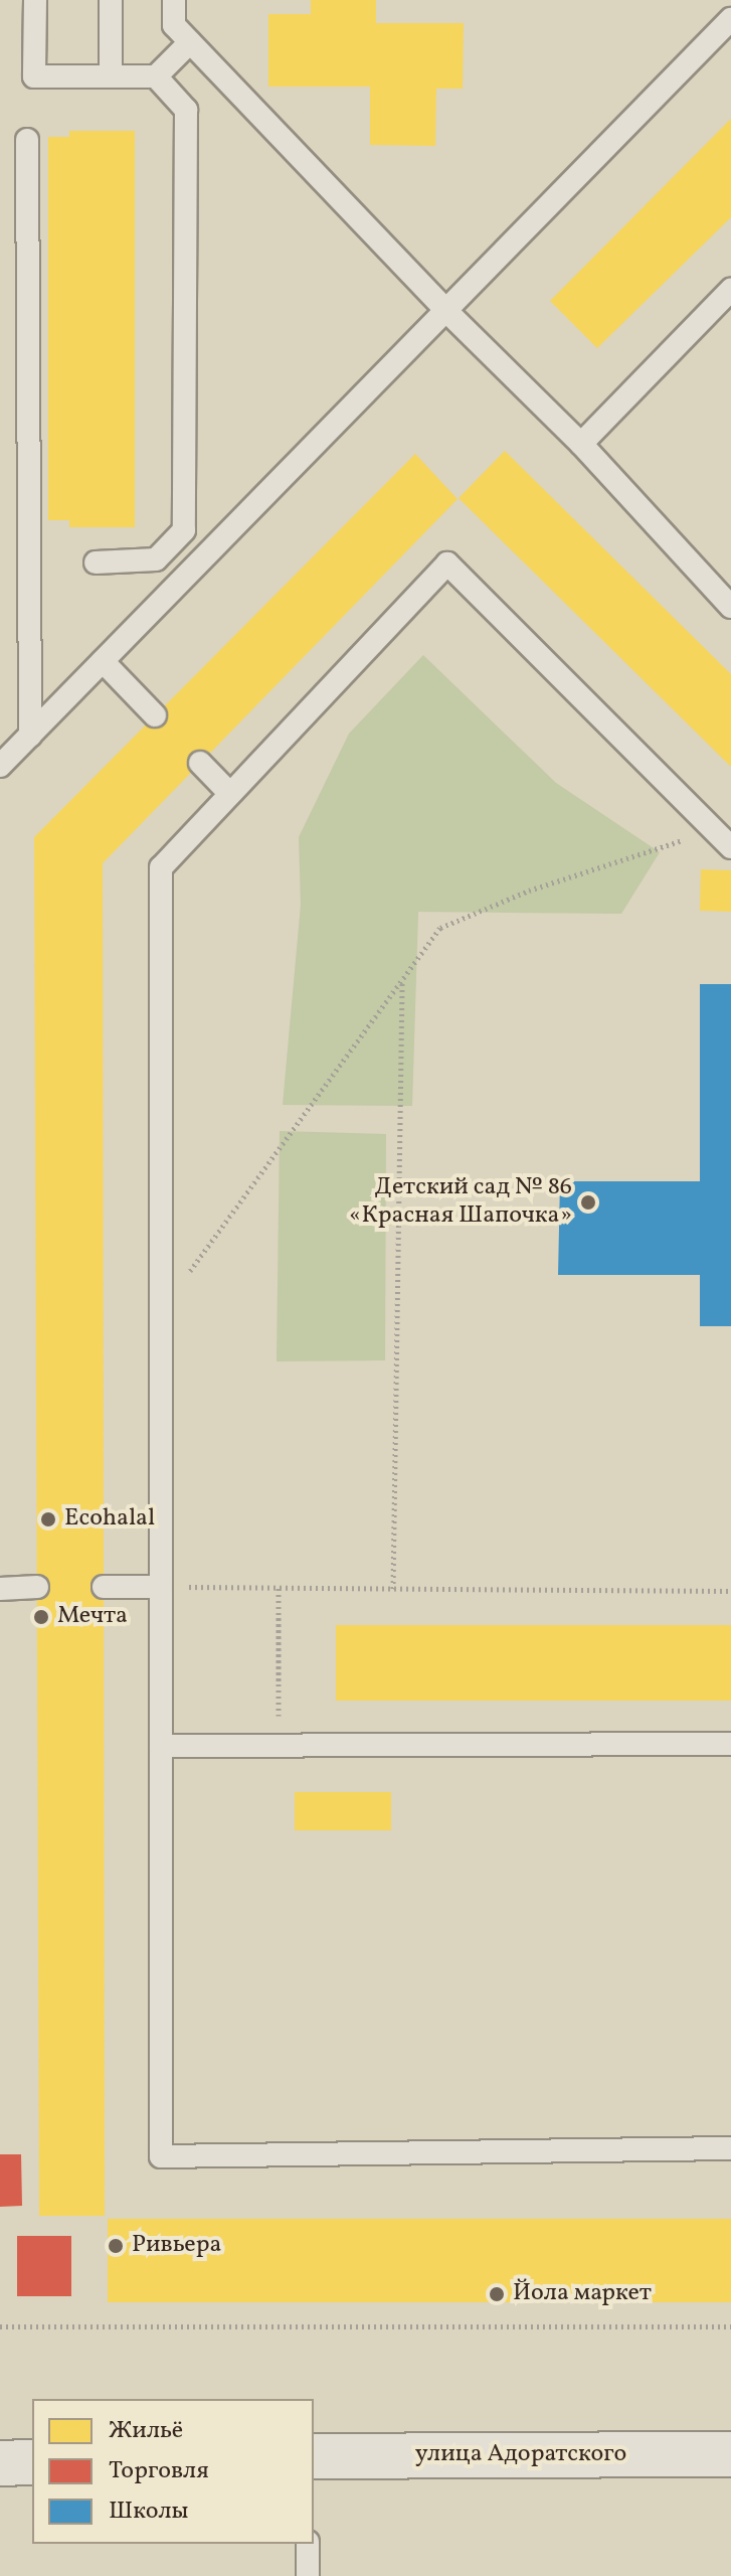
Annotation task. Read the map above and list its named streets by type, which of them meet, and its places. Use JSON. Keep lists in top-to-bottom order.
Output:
{
  "streets": {
    "street": ["улица Адоратского"]
  },
  "places": [
    "Детский сад № 86 «Красная Шапочка»",
    "Ecohalal",
    "Мечта",
    "Ривьера",
    "Йола маркет"
  ],
  "legend": ["Жильё", "Торговля", "Школы"]
}
